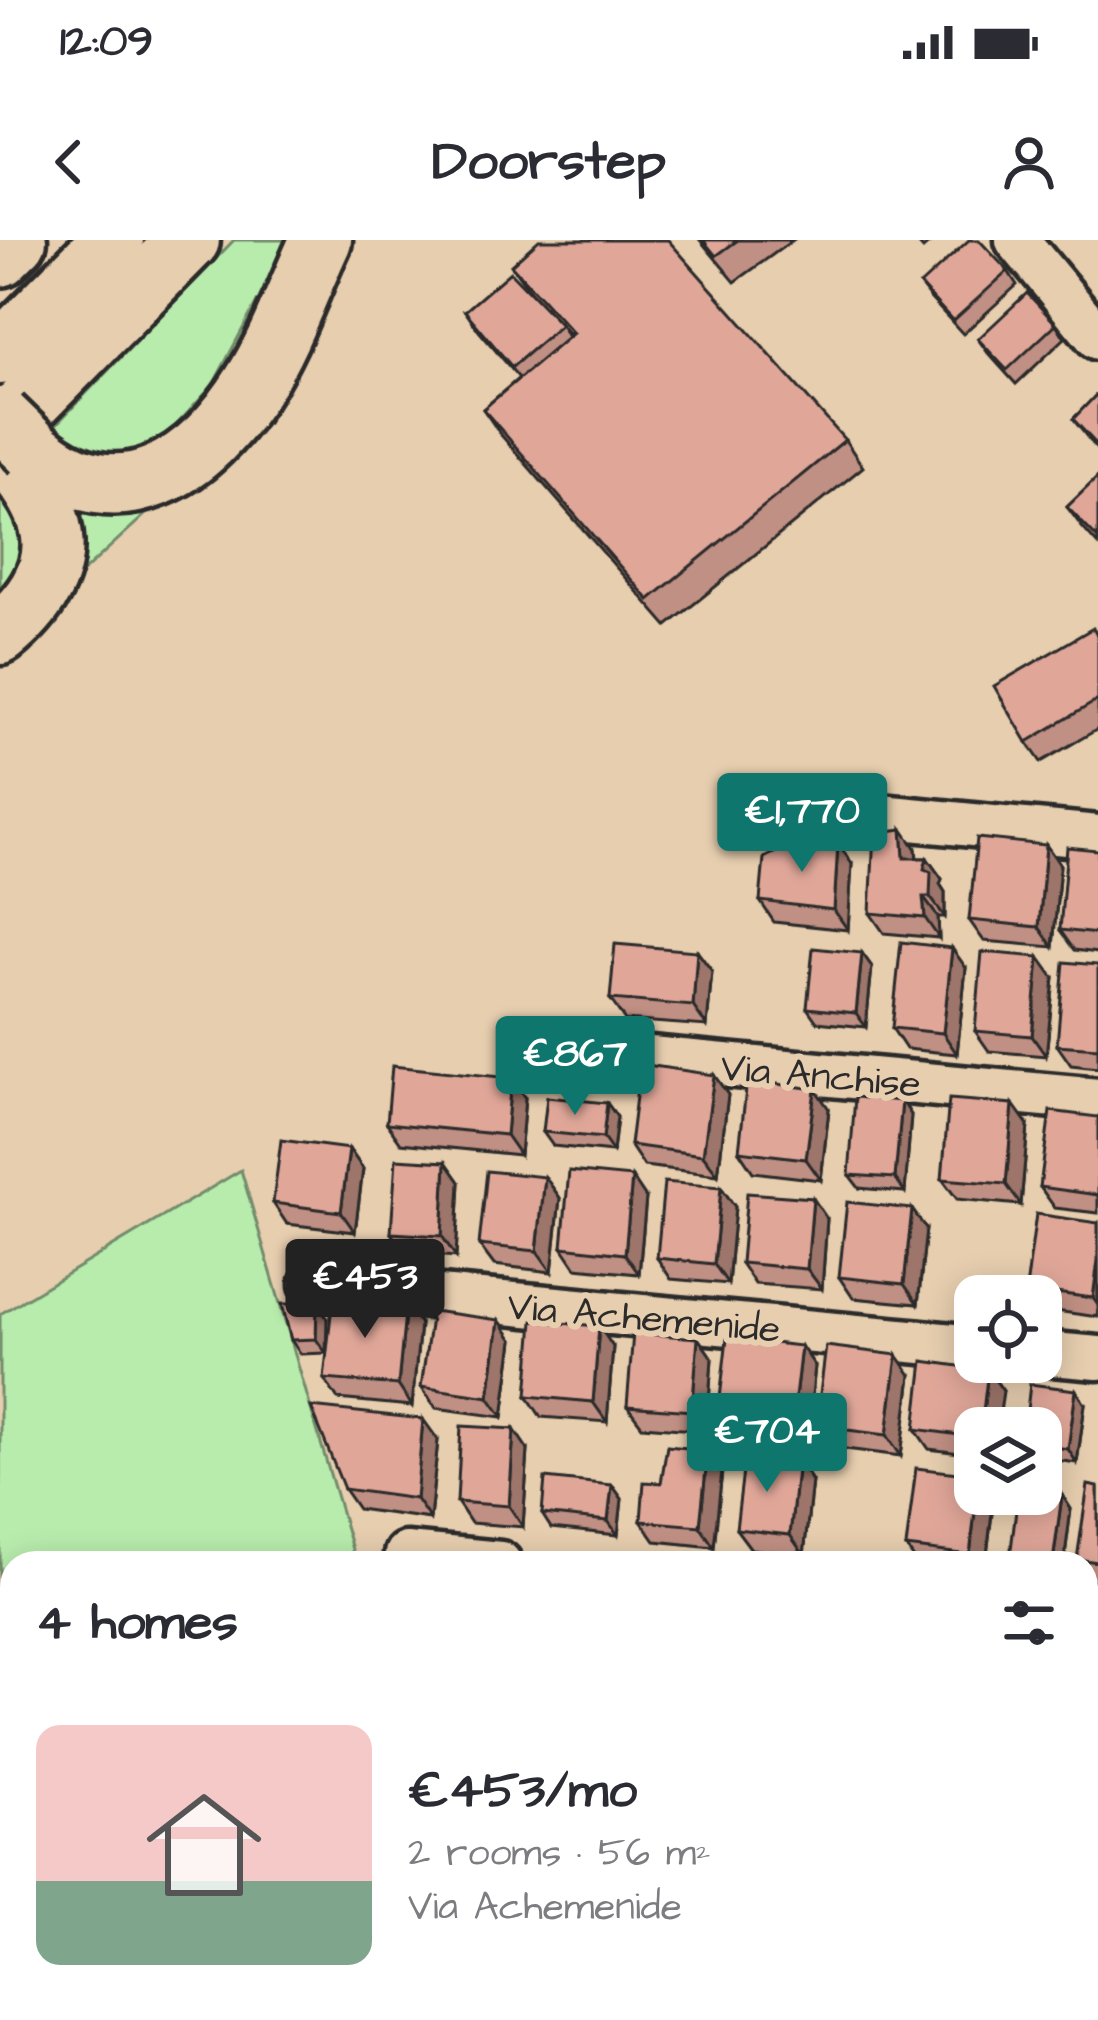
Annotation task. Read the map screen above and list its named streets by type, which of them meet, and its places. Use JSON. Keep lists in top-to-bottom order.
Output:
{
  "streets": {
    "street": ["Via Anchise", "Via Achemenide"]
  },
  "page": {
    "status": "12:09",
    "header": "Doorstep",
    "price": [
      "€1,770",
      "€867",
      "€453",
      "€704"
    ],
    "heading": "4 homes",
    "list": [
      {
        "name": "€453/mo",
        "note": "2 rooms · 56 m² · Via Achemenide"
      }
    ]
  }
}
